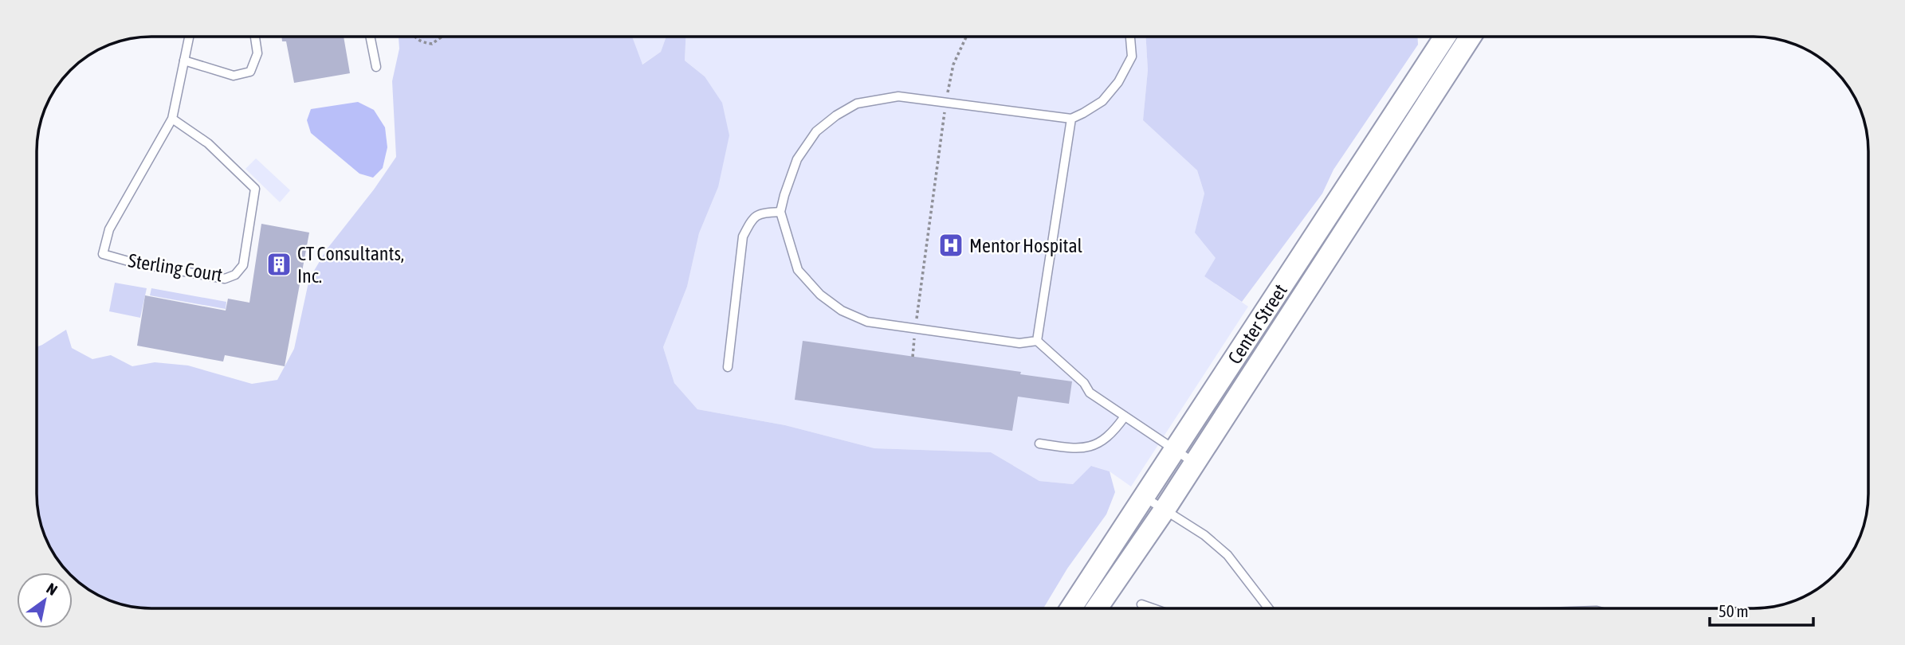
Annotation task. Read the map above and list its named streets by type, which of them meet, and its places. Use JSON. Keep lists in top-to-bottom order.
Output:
{
  "streets": {
    "main road": ["Center Street"],
    "lane": ["Sterling Court"]
  },
  "places": {
    "hospital": ["Mentor Hospital"],
    "building": ["CT Consultants, Inc."]
  },
  "scale_bar": "50 m",
  "north": "top right"
}
